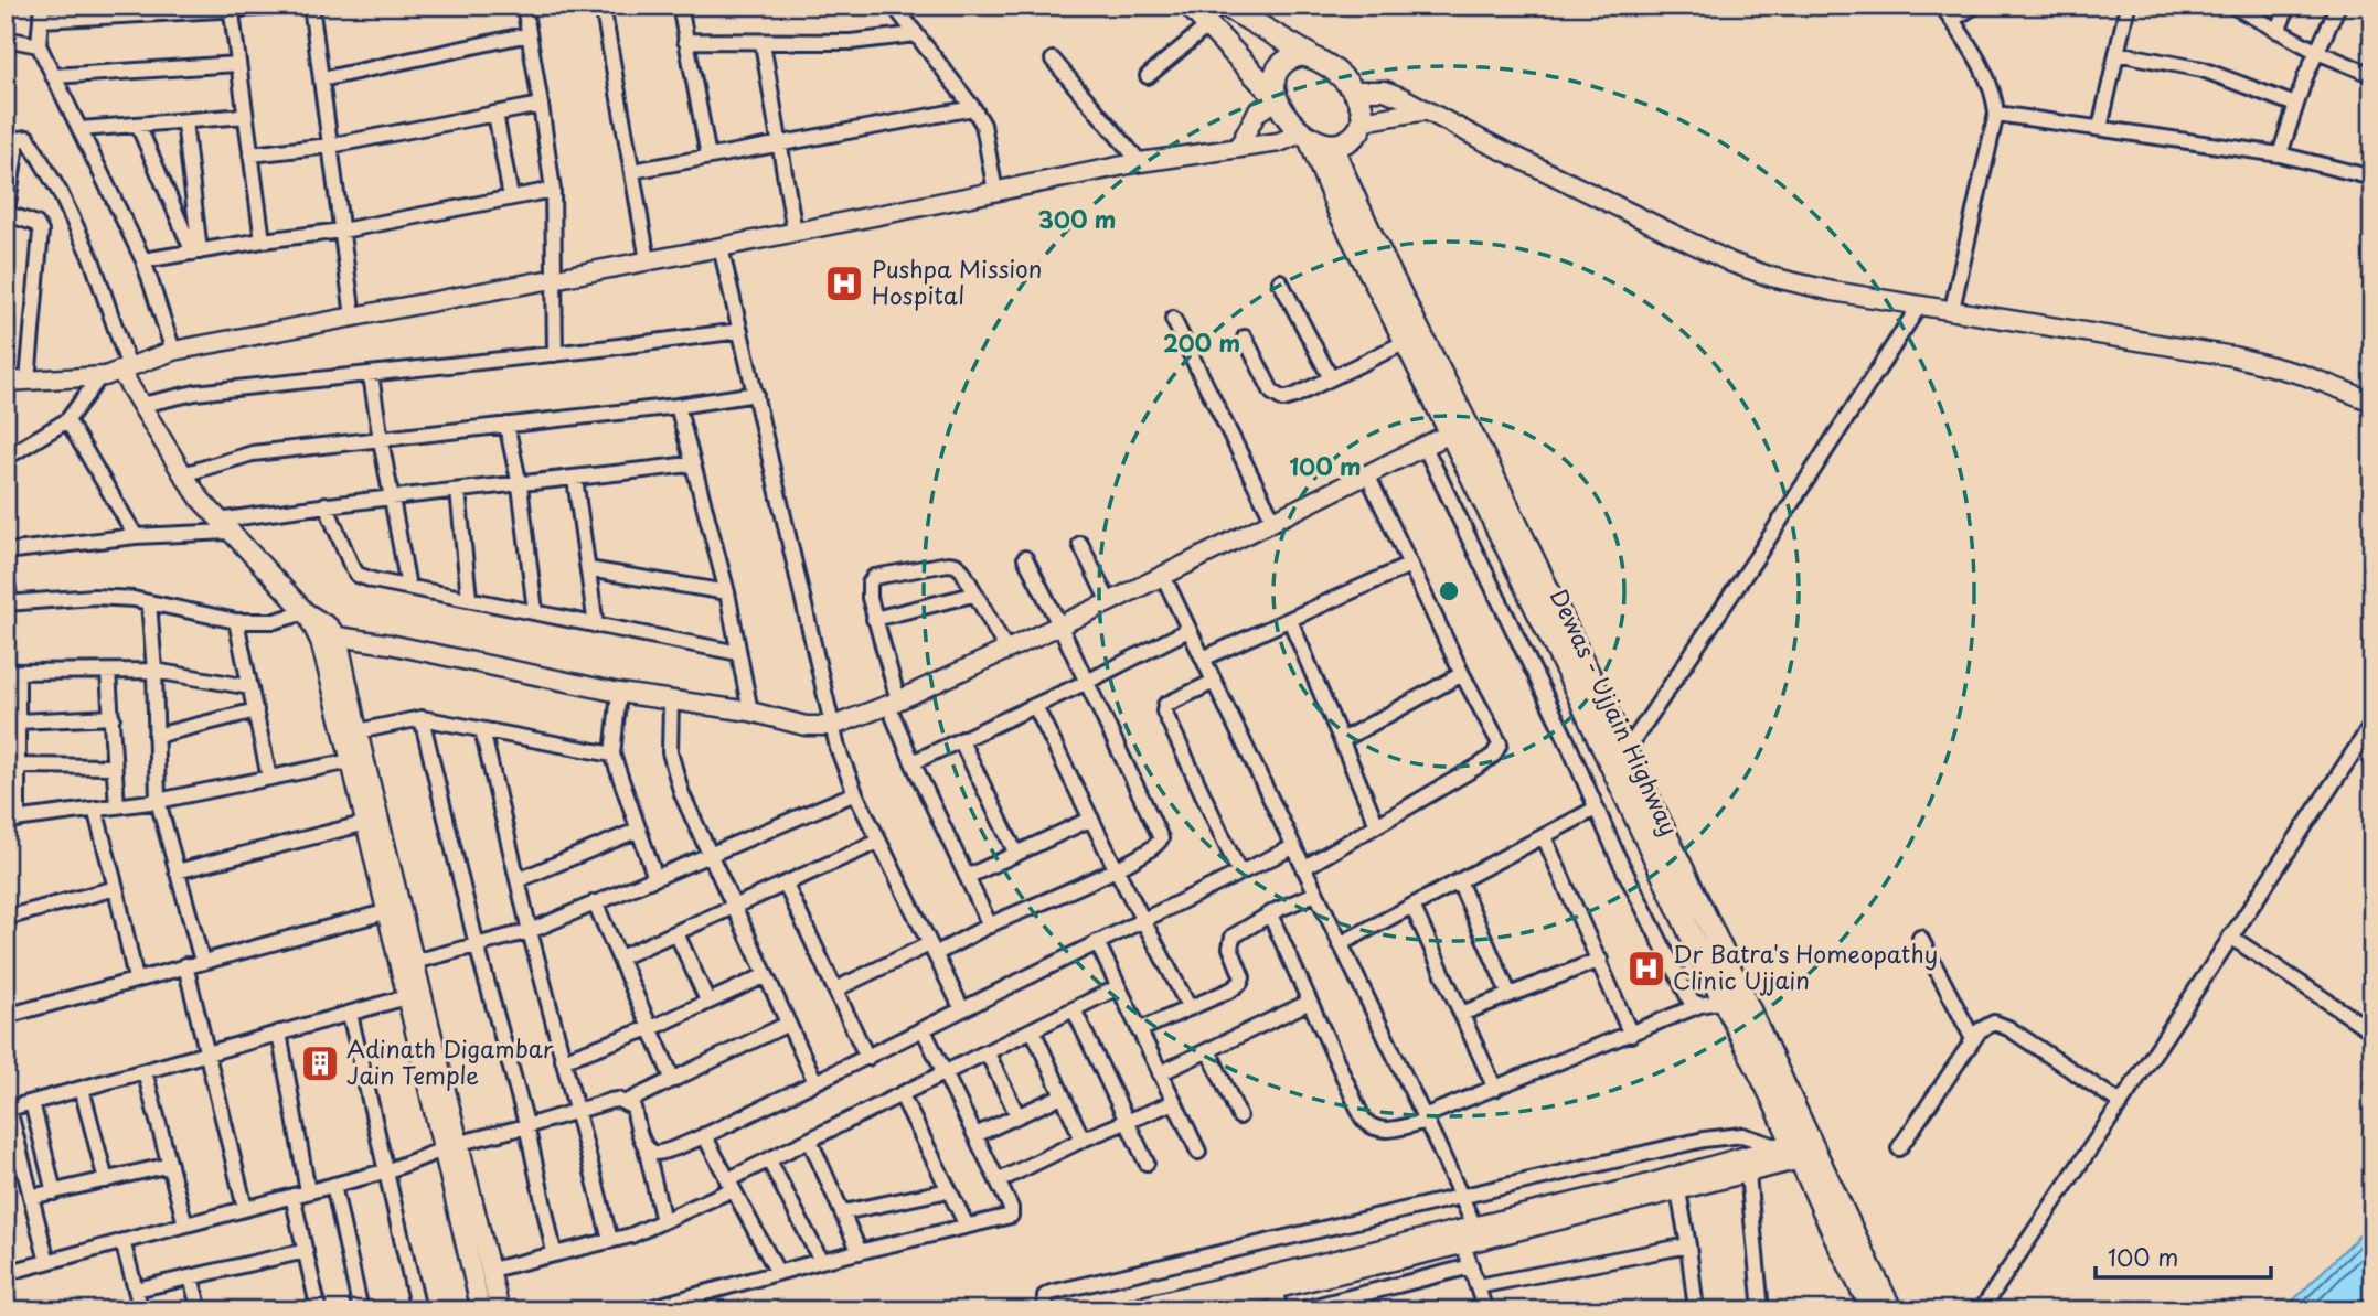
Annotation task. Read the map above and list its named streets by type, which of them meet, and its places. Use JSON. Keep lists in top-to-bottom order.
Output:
{
  "streets": {
    "main road": ["Dewas - Ujjain Highway"]
  },
  "places": {
    "hospital": ["Pushpa Mission Hospital", "Dr Batra's Homeopathy Clinic Ujjain"],
    "building": ["Adinath Digambar Jain Temple"]
  },
  "scale_bar": "100 m",
  "rings": ["300 m", "200 m", "100 m"]
}
